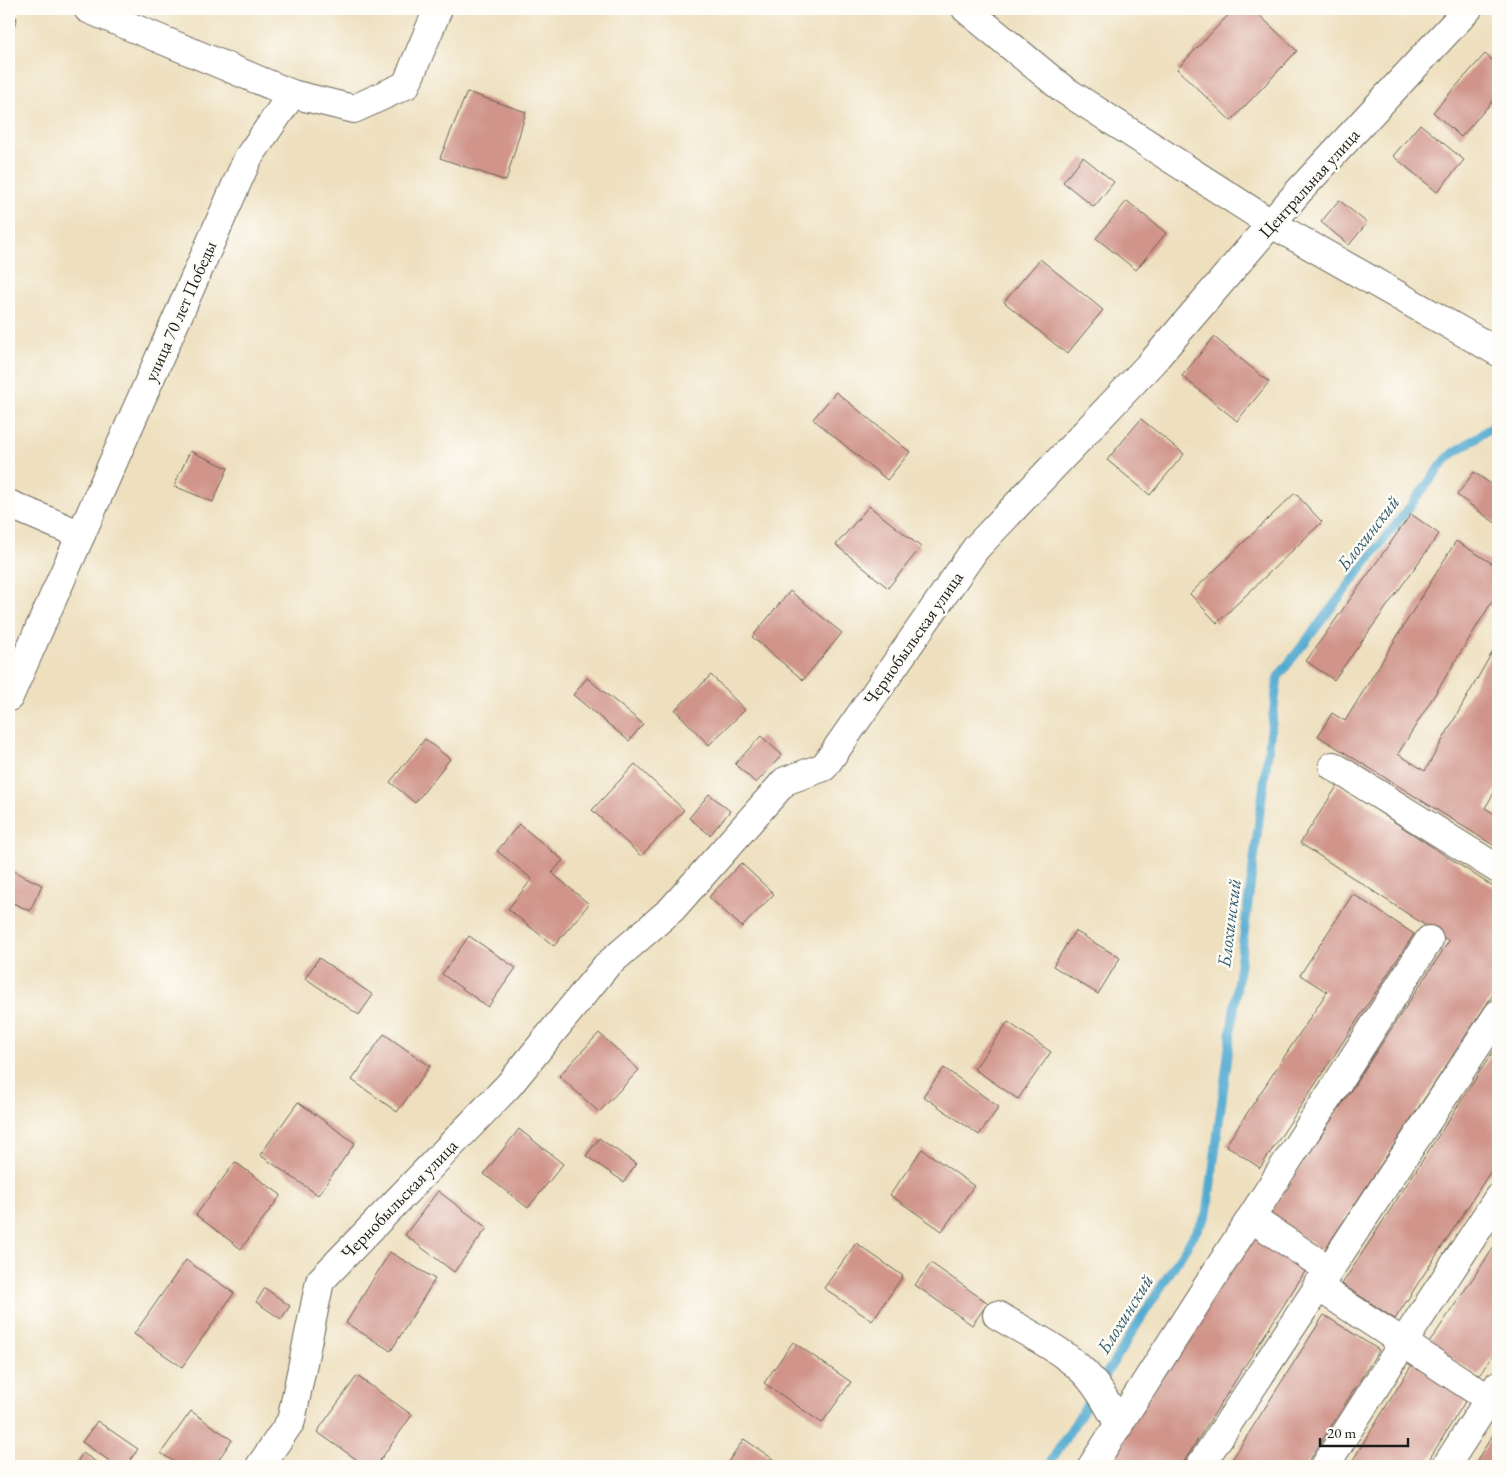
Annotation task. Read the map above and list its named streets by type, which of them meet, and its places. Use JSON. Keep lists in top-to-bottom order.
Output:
{
  "streets": {
    "street": ["Центральная улица", "улица 70 лет Победы", "Чернобыльская улица"]
  },
  "crossings": [
    ["Центральная улица", "Чернобыльская улица"]
  ],
  "water": ["Блохинский"],
  "scale_bar": "20 m"
}
